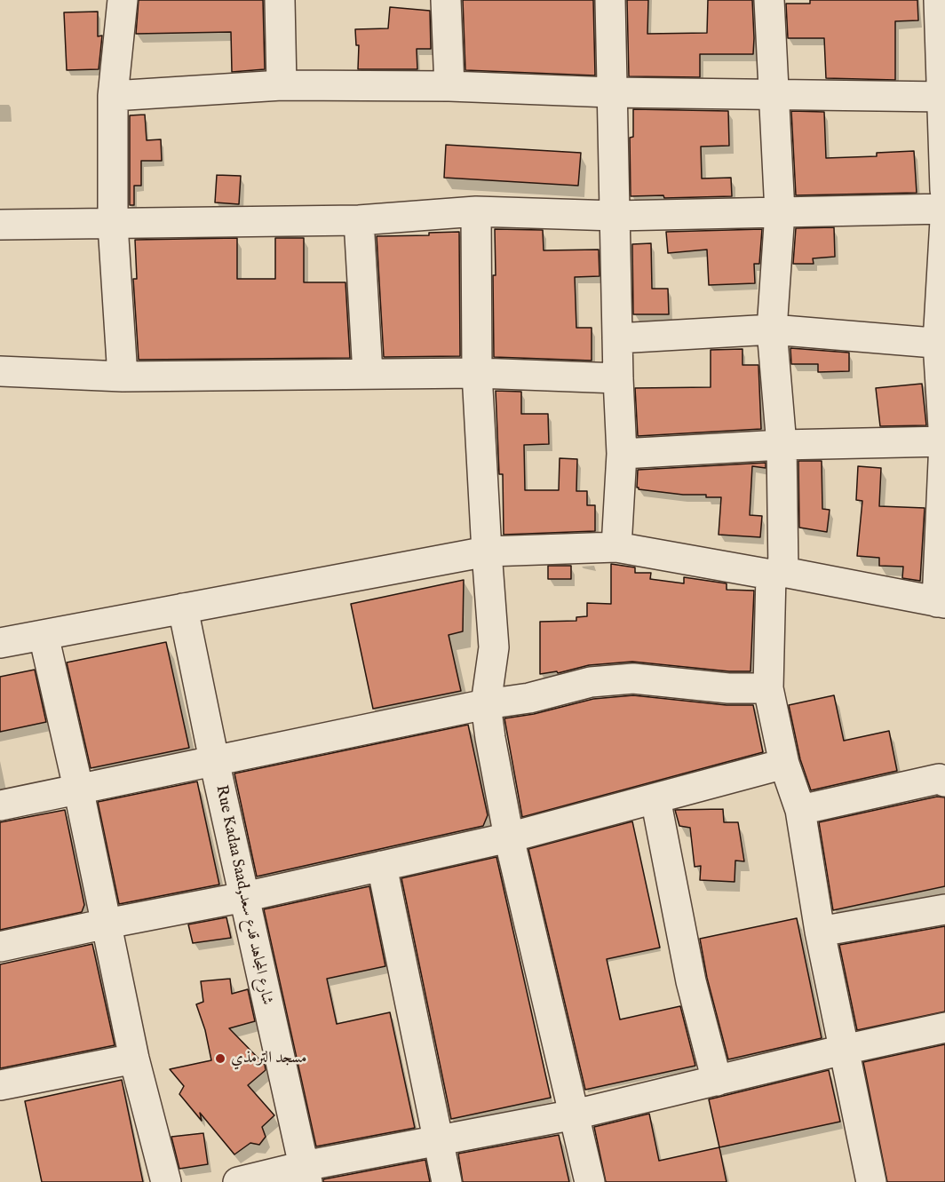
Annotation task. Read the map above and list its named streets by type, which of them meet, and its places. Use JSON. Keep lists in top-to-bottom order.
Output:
{
  "streets": {
    "street": ["Rue Kadaa Saad,شارع المجاهد قدع سعد"]
  },
  "places": ["مسجد الترمذي"]
}
